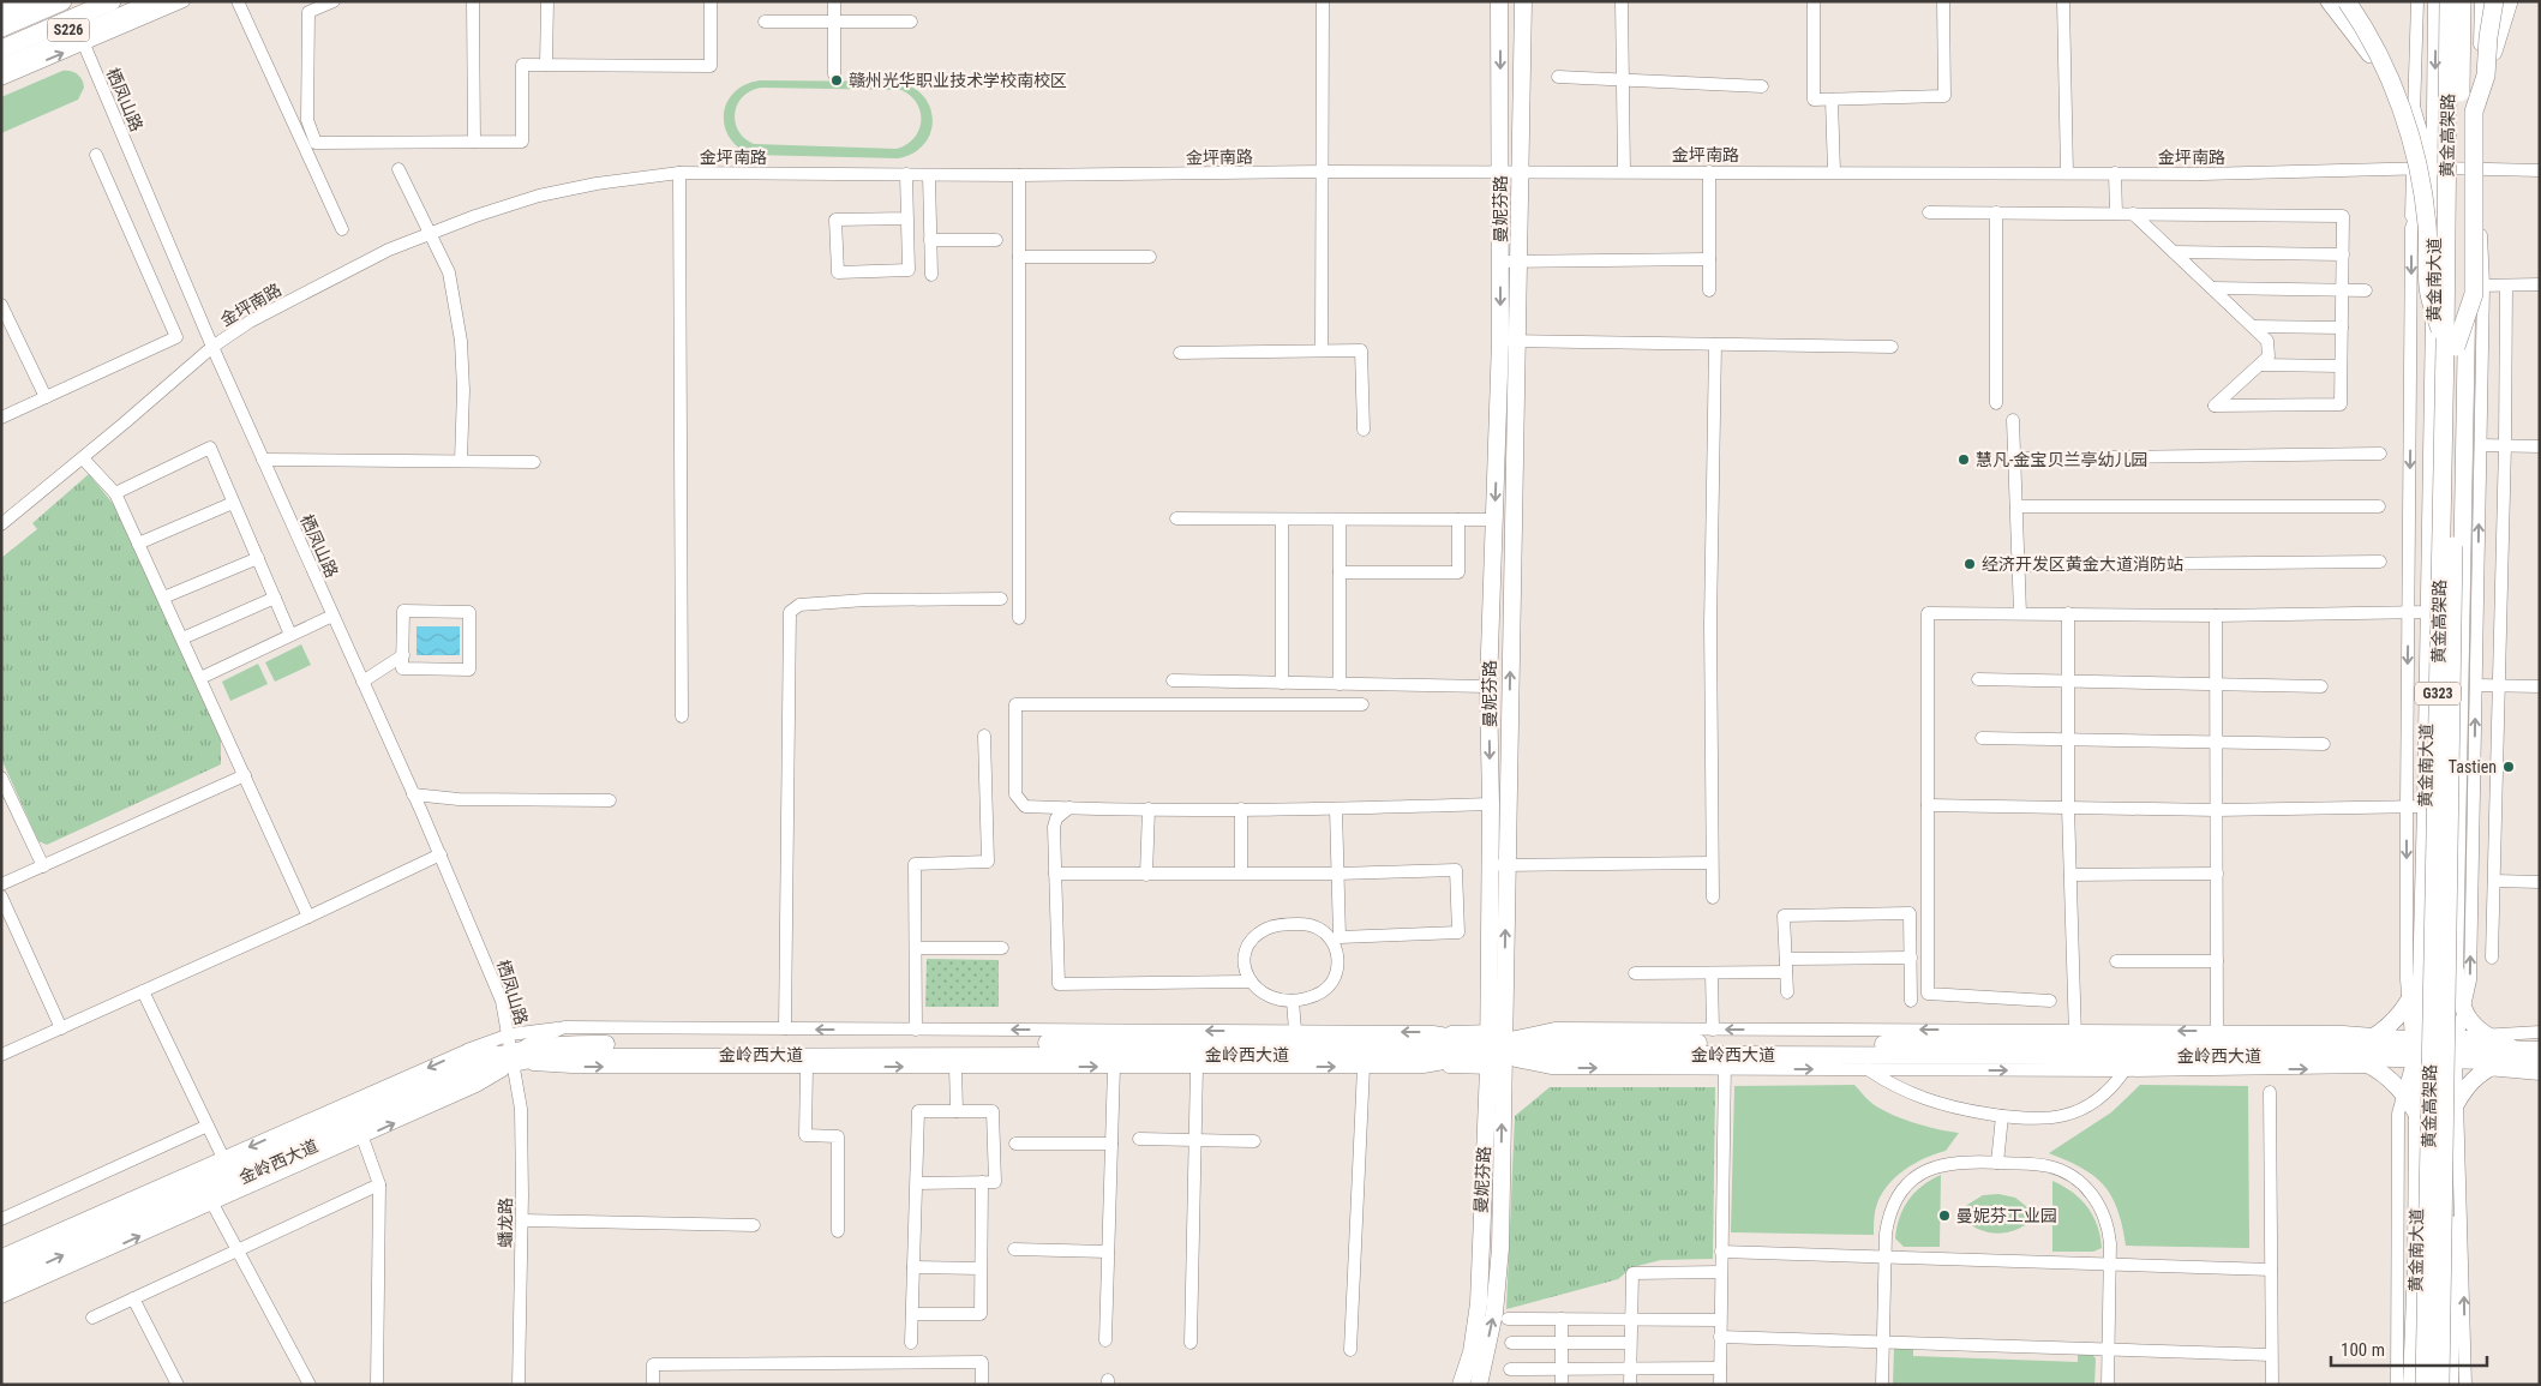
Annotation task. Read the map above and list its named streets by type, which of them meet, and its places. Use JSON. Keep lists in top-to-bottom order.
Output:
{
  "streets": {
    "highway": ["黄金高架路", "G323"],
    "main road": [
      "S226",
      "曼妮芬路",
      "黄金南大道",
      "金岭西大道"
    ],
    "street": ["栖凤山路", "金坪南路", "蟠龙路"]
  },
  "crossings": [
    ["栖凤山路", "金坪南路"],
    ["栖凤山路", "金岭西大道"],
    ["栖凤山路", "蟠龙路"],
    ["黄金高架路", "黄金南大道"],
    ["金坪南路", "曼妮芬路"],
    ["金坪南路", "黄金南大道"],
    ["曼妮芬路", "金岭西大道"],
    ["黄金南大道", "金岭西大道"],
    ["金岭西大道", "蟠龙路"]
  ],
  "places": [
    "赣州光华职业技术学校南校区",
    "慧凡-金宝贝兰亭幼儿园",
    "经济开发区黄金大道消防站",
    "Tastien",
    "曼妮芬工业园"
  ],
  "scale_bar": "100 m"
}
